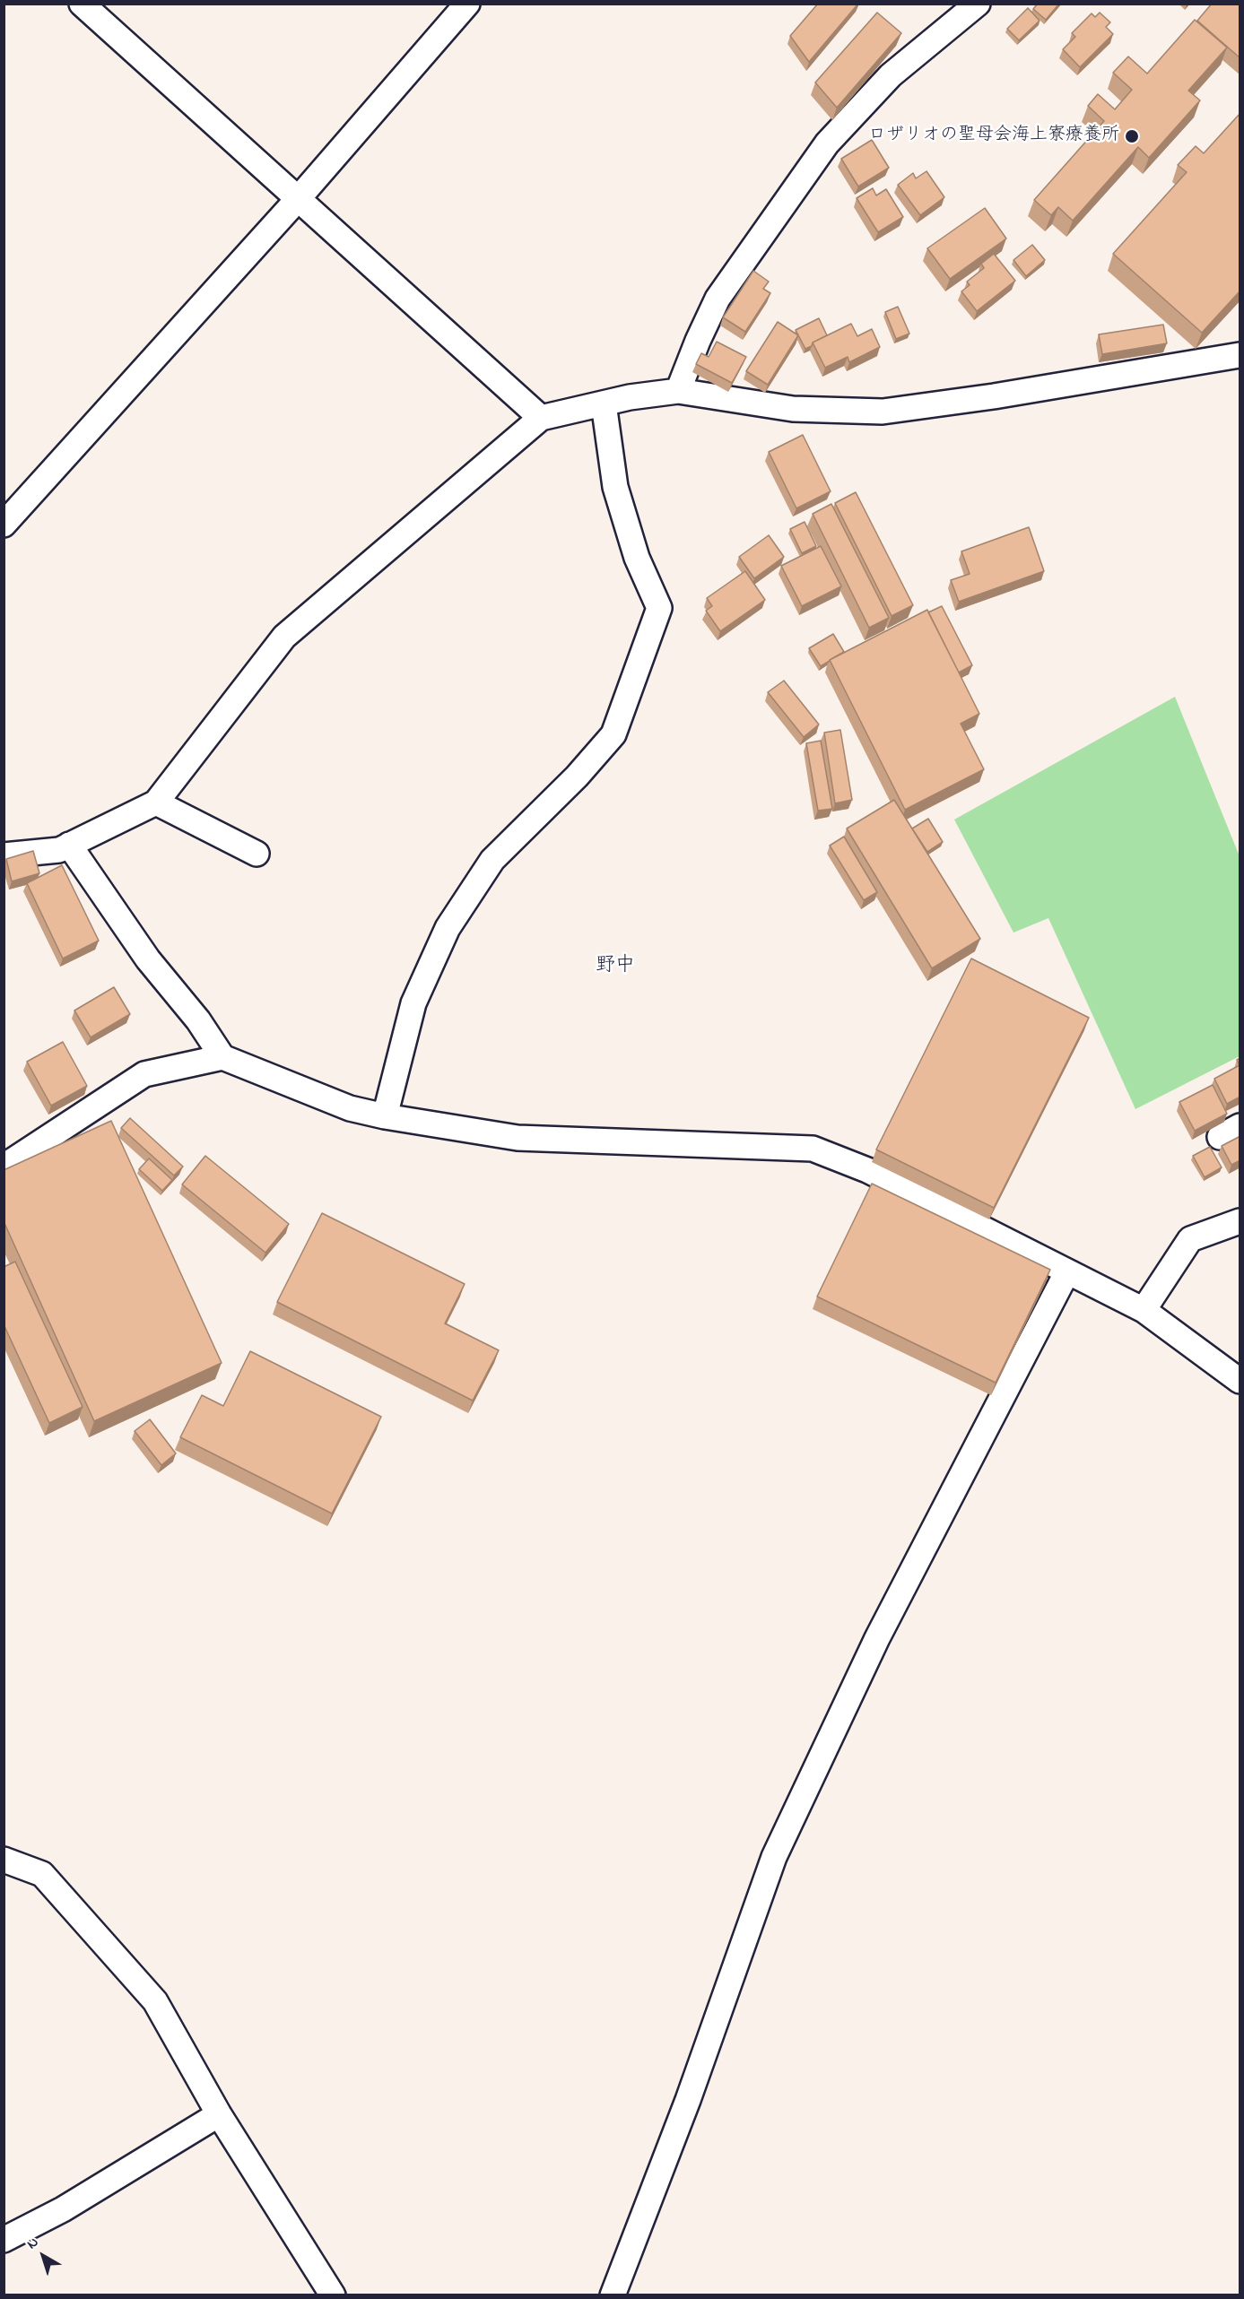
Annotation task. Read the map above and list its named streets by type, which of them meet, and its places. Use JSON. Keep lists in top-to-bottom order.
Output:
{
  "districts": ["野中"],
  "places": ["ロザリオの聖母会海上寮療養所"],
  "north": "top left"
}
